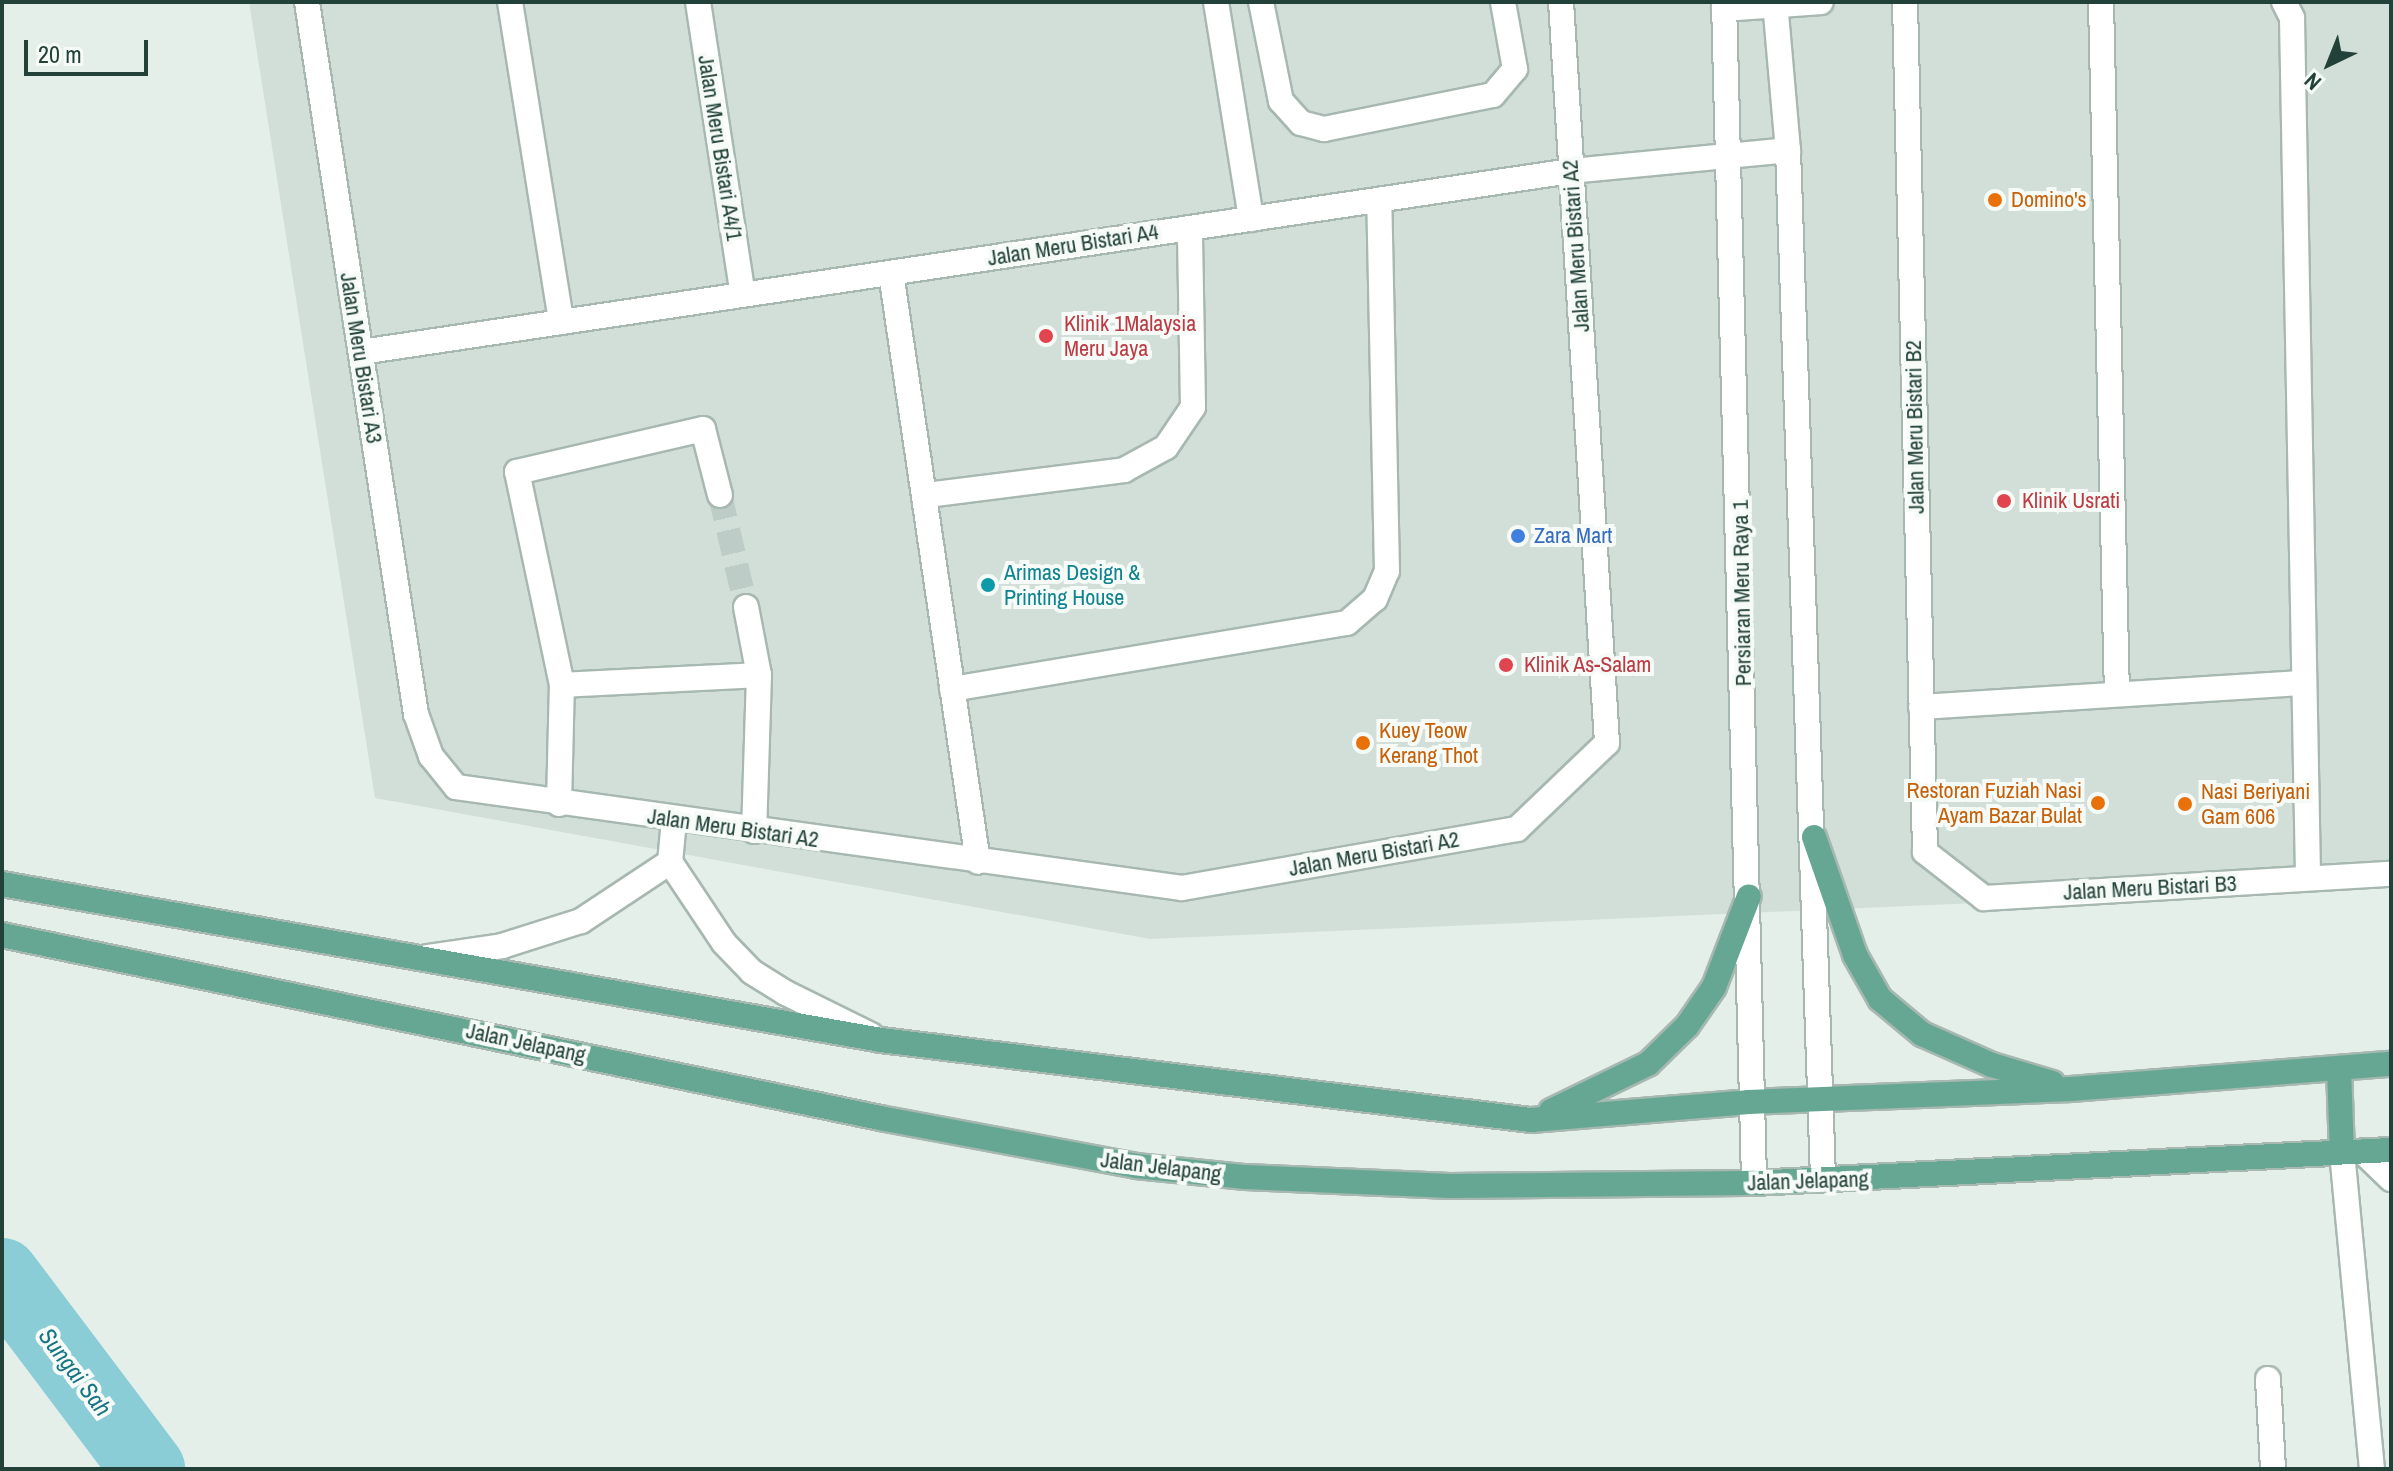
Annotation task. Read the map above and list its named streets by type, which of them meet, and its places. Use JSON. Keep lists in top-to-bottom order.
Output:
{
  "streets": {
    "main road": ["Jalan Jelapang"],
    "street": [
      "Jalan Meru Bistari A4/1",
      "Jalan Meru Bistari A4",
      "Jalan Meru Bistari A2",
      "Jalan Meru Bistari A3",
      "Jalan Meru Bistari B2",
      "Persiaran Meru Raya 1",
      "Jalan Meru Bistari B3"
    ]
  },
  "crossings": [
    ["Jalan Meru Bistari A4/1", "Jalan Meru Bistari A4"],
    ["Jalan Meru Bistari A4", "Jalan Meru Bistari A2"],
    ["Jalan Meru Bistari A4", "Jalan Meru Bistari A3"],
    ["Jalan Meru Bistari A4", "Persiaran Meru Raya 1"],
    ["Jalan Meru Bistari A2", "Jalan Meru Bistari A3"],
    ["Jalan Meru Bistari B2", "Jalan Meru Bistari B3"],
    ["Persiaran Meru Raya 1", "Jalan Jelapang"]
  ],
  "water": ["Sungai Sah"],
  "places": [
    "Domino's",
    "Klinik 1Malaysia Meru Jaya",
    "Klinik Usrati",
    "Zara Mart",
    "Arimas Design & Printing House",
    "Klinik As-Salam",
    "Kuey Teow Kerang Thot",
    "Restoran Fuziah Nasi Ayam Bazar Bulat",
    "Nasi Beriyani Gam 606"
  ],
  "scale_bar": "20 m",
  "north": "bottom left"
}
